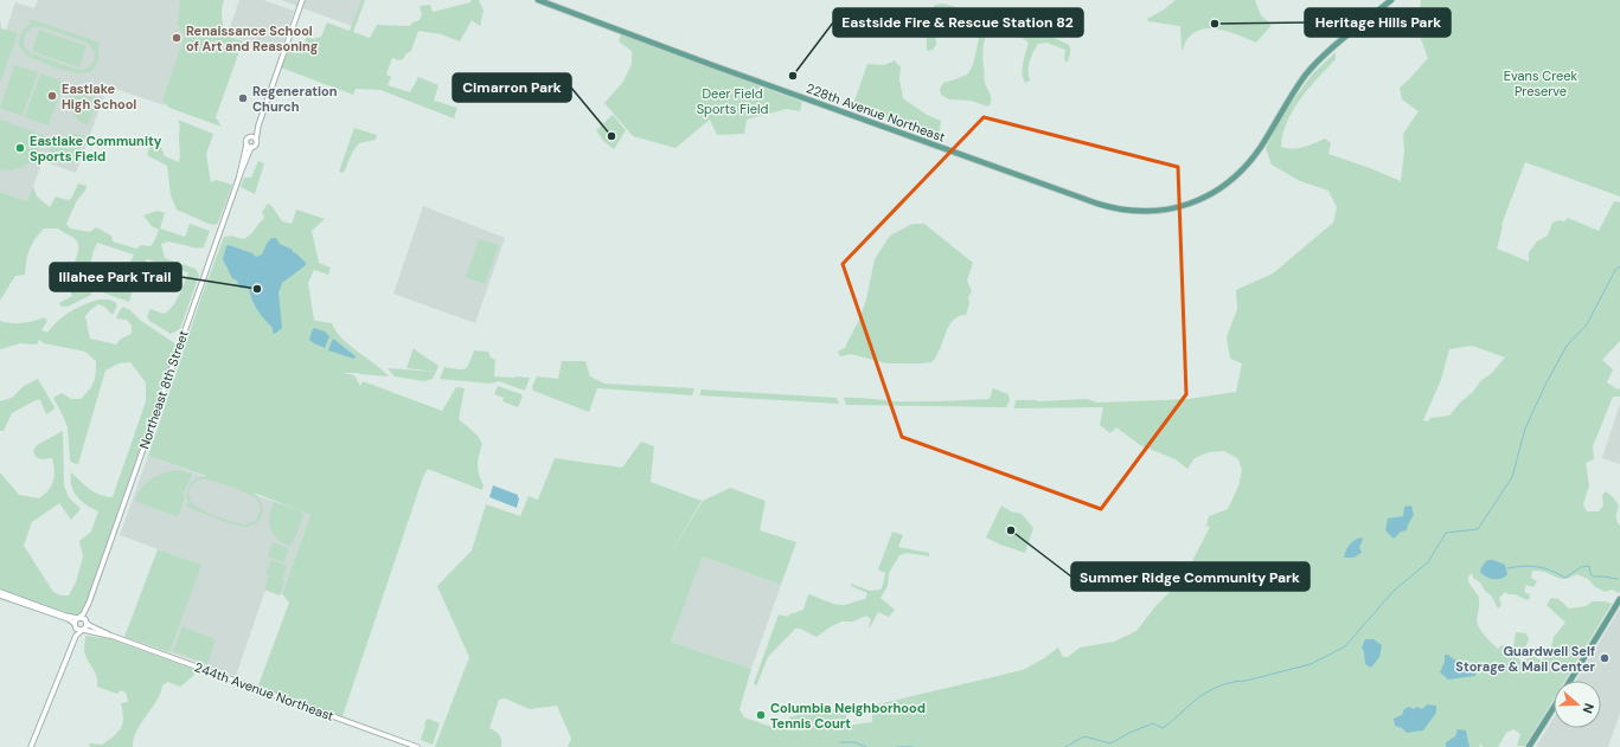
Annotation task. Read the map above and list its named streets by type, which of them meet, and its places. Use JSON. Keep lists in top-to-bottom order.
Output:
{
  "streets": {
    "main road": ["228th Avenue Northeast"],
    "street": ["Northeast 8th Street", "244th Avenue Northeast"]
  },
  "crossings": [
    ["Northeast 8th Street", "244th Avenue Northeast"]
  ],
  "parks": ["Evans Creek Preserve", "Deer Field Sports Field"],
  "places": [
    "Heritage Hills Park",
    "Renaissance School of Art and Reasoning",
    "Eastside Fire & Rescue Station 82",
    "Eastlake High School",
    "Regeneration Church",
    "Cimarron Park",
    "Eastlake Community Sports Field",
    "Illahee Park Trail",
    "Summer Ridge Community Park",
    "Guardwell Self Storage & Mail Center",
    "Columbia Neighborhood Tennis Court"
  ],
  "north": "right"
}
